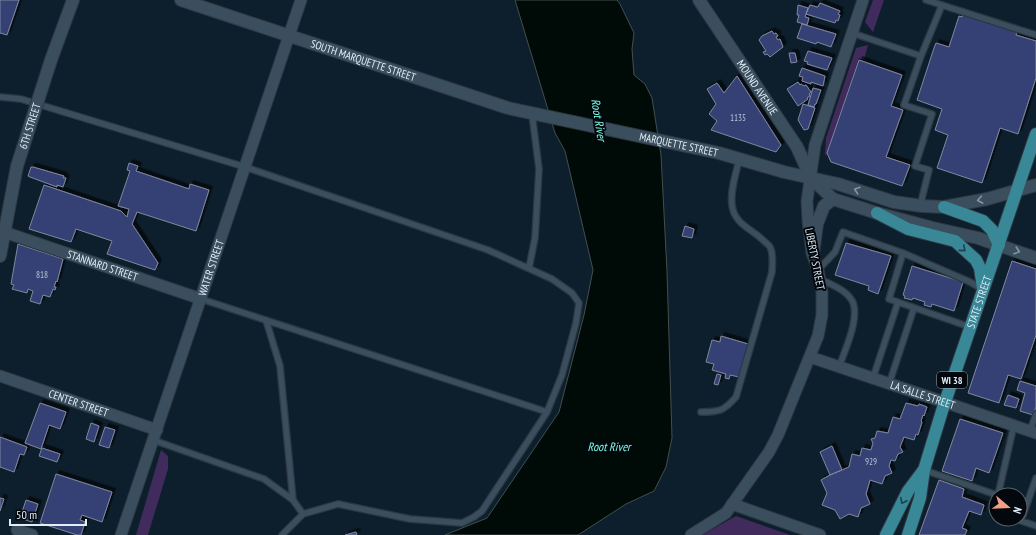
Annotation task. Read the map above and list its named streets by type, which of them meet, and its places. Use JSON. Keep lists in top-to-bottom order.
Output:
{
  "streets": {
    "main road": ["STATE STREET", "WI 38"],
    "street": [
      "SOUTH MARQUETTE STREET",
      "MOUND AVENUE",
      "6TH STREET",
      "MARQUETTE STREET",
      "LIBERTY STREET",
      "STANNARD STREET",
      "WATER STREET",
      "LA SALLE STREET",
      "CENTER STREET"
    ]
  },
  "crossings": [
    ["SOUTH MARQUETTE STREET", "MARQUETTE STREET"],
    ["SOUTH MARQUETTE STREET", "WATER STREET"],
    ["MOUND AVENUE", "MARQUETTE STREET"],
    ["MOUND AVENUE", "LIBERTY STREET"],
    ["6TH STREET", "STANNARD STREET"],
    ["MARQUETTE STREET", "LIBERTY STREET"],
    ["MARQUETTE STREET", "STATE STREET"],
    ["LIBERTY STREET", "LA SALLE STREET"],
    ["STANNARD STREET", "WATER STREET"],
    ["WATER STREET", "CENTER STREET"],
    ["STATE STREET", "LA SALLE STREET"]
  ],
  "water": ["Root River"],
  "house_numbers": ["1135", "818", "929"],
  "scale_bar": "50 m",
  "north": "right"
}
